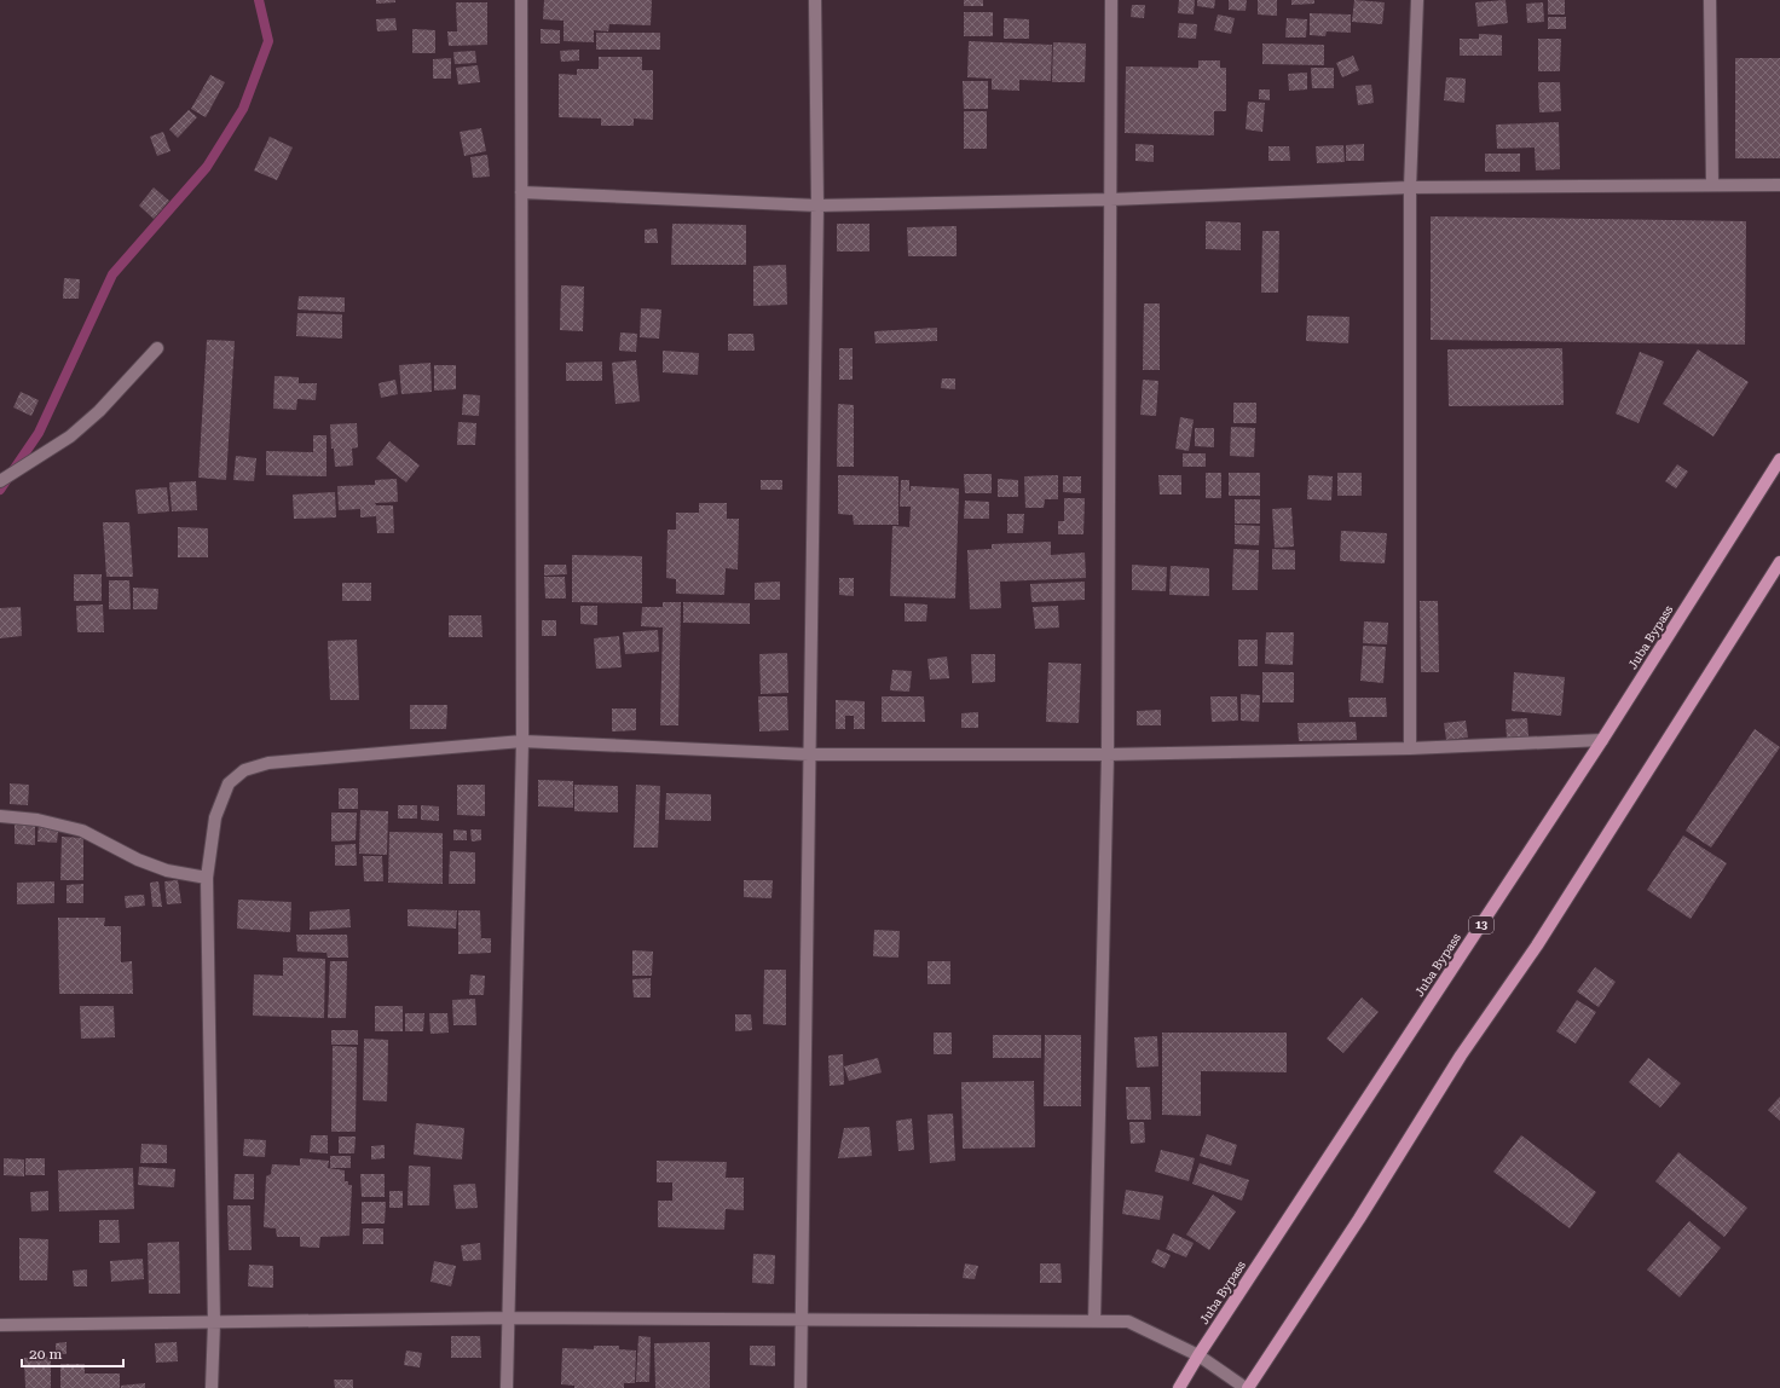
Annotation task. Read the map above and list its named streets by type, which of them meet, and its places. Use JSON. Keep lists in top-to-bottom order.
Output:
{
  "streets": {
    "main road": ["Juba Bypass", "13"]
  },
  "scale_bar": "20 m"
}
